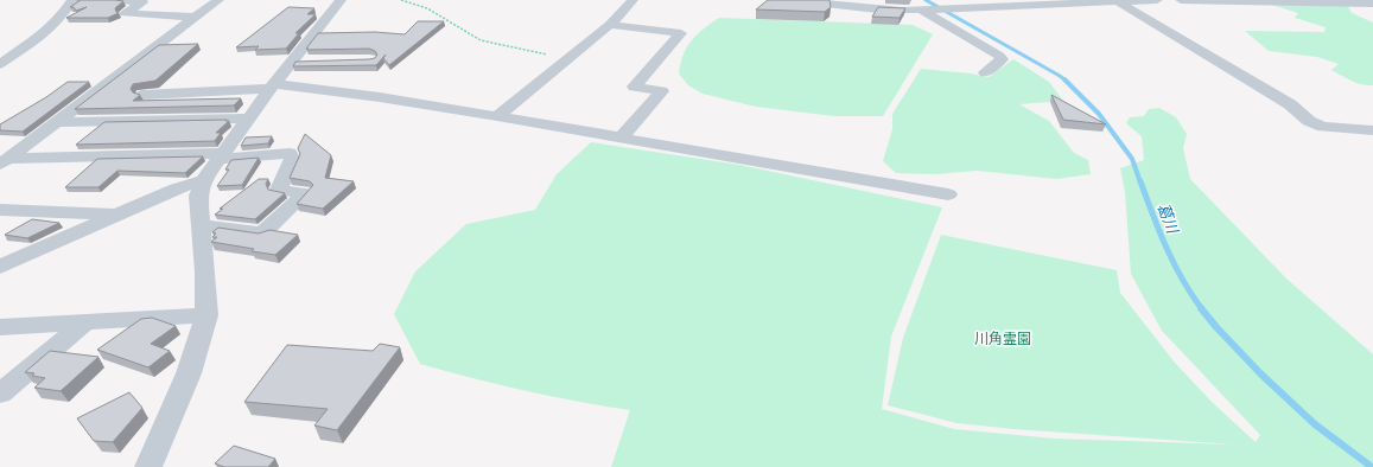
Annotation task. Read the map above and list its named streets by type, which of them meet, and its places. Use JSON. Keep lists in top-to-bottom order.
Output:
{
  "water": ["葛川"],
  "parks": ["川角霊園"]
}
